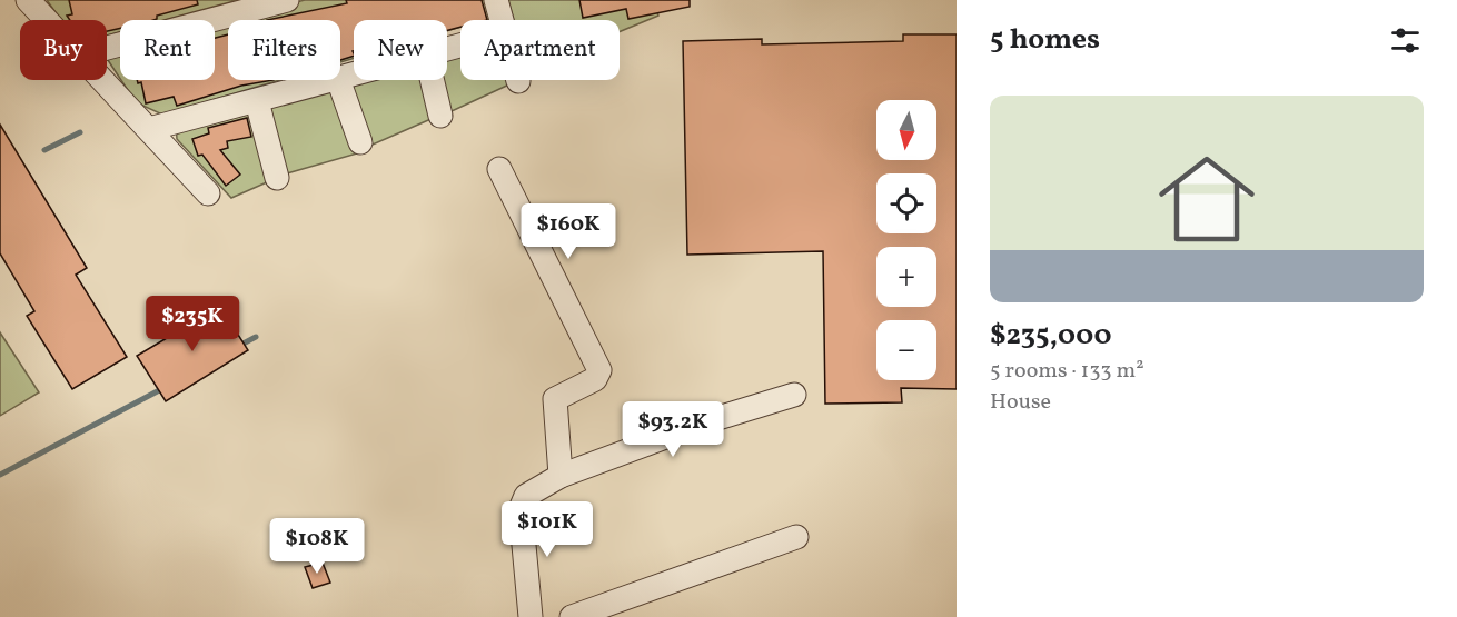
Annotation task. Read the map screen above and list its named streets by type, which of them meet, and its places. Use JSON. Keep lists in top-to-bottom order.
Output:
{
  "north": "bottom",
  "page": {
    "heading": "5 homes",
    "chip": [
      "Buy",
      "Rent",
      "Filters",
      "New",
      "Apartment"
    ],
    "list": [
      {
        "name": "$235,000",
        "note": "5 rooms · 133 m² · House"
      }
    ],
    "map_buttons": ["+", "−"],
    "price": [
      "$160K",
      "$235K",
      "$93.2K",
      "$101K",
      "$108K"
    ]
  }
}
